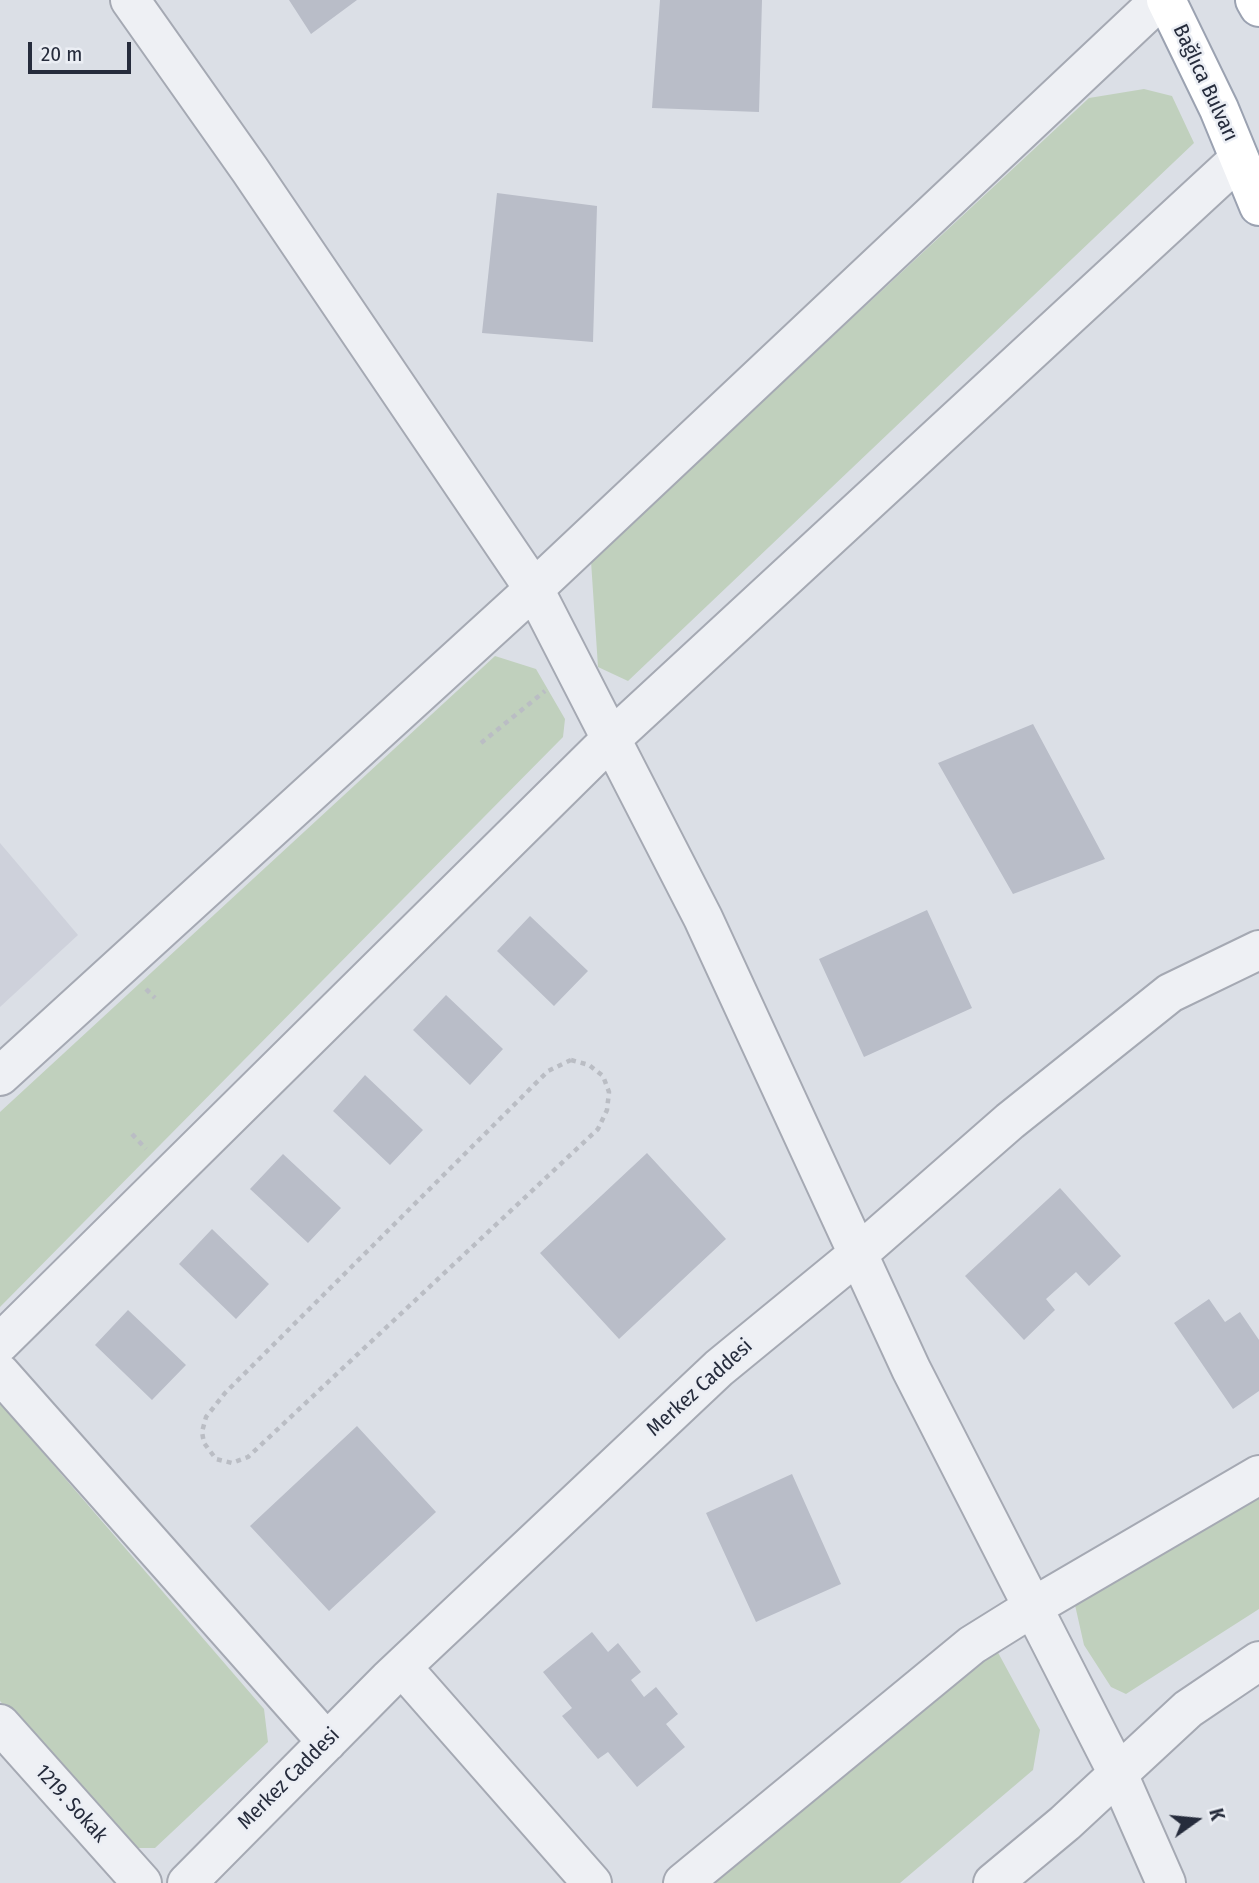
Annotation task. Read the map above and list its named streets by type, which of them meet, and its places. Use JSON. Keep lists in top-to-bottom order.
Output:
{
  "streets": {
    "main road": ["Bağlıca Bulvarı"],
    "street": ["Merkez Caddesi", "1219. Sokak"]
  },
  "scale_bar": "20 m",
  "north": "right"
}
